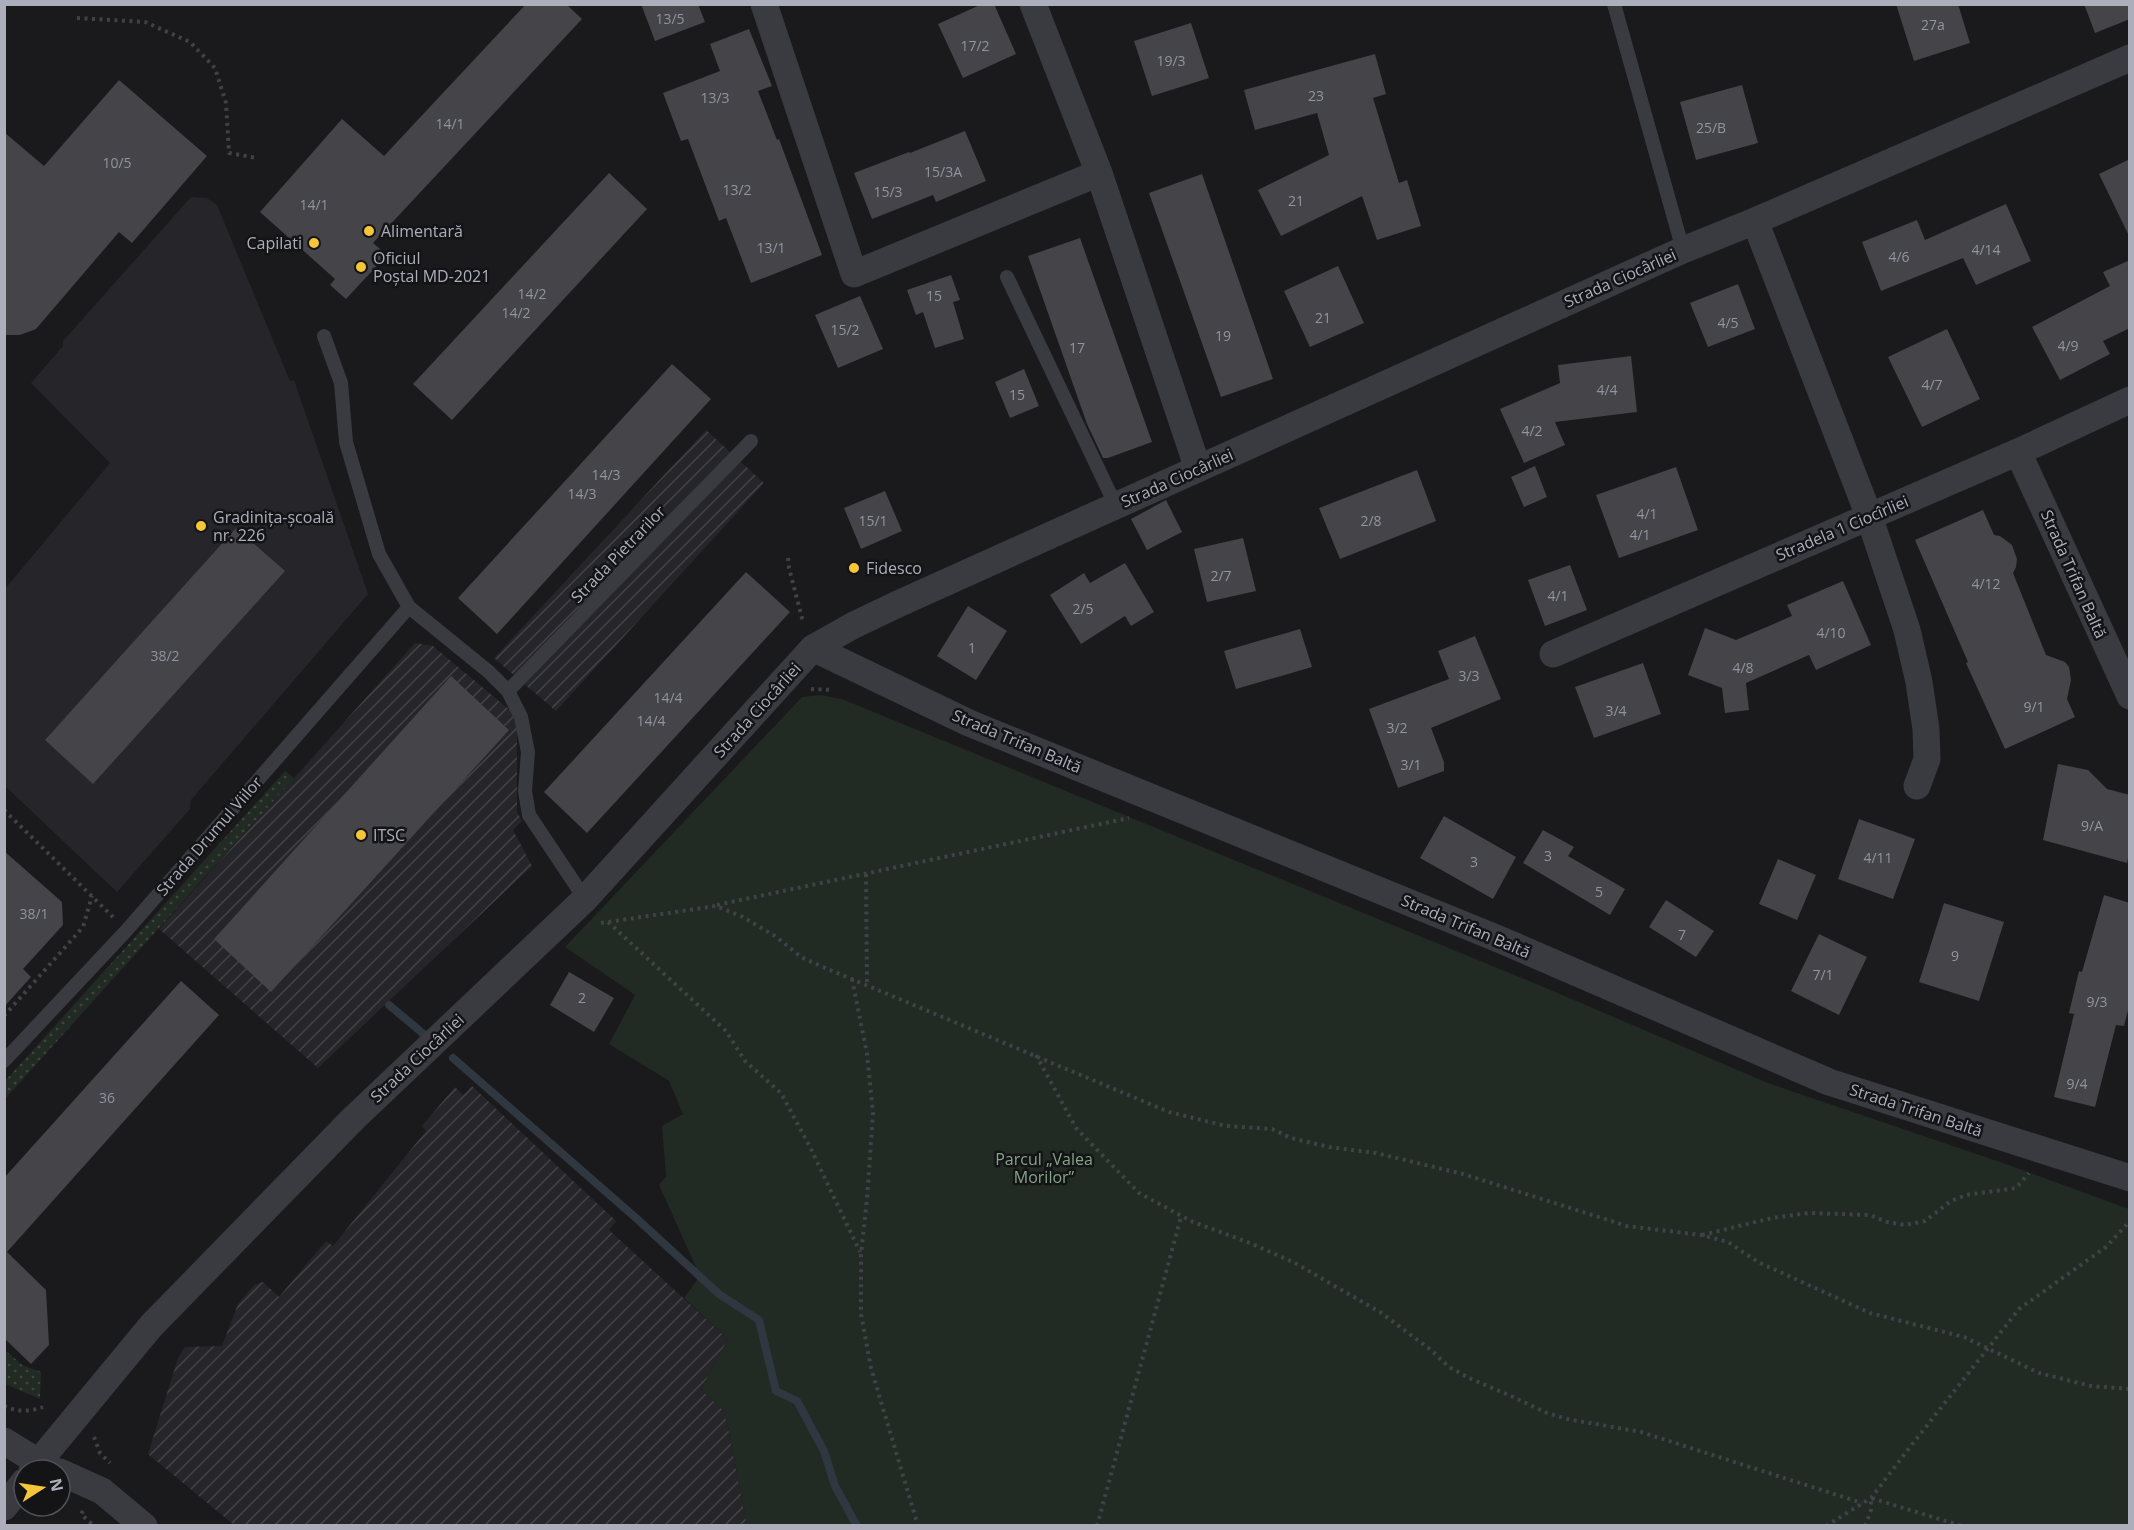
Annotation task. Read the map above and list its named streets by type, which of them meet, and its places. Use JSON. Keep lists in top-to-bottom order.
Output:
{
  "streets": {
    "street": ["Strada Ciocârliei", "Stradela 1 Ciocîrliei", "Strada Trifan Baltă"],
    "lane": ["Strada Pietrarilor", "Strada Drumul Viilor"]
  },
  "crossings": [
    ["Strada Ciocârliei", "Strada Trifan Baltă"],
    ["Stradela 1 Ciocîrliei", "Strada Trifan Baltă"]
  ],
  "parks": ["Parcul „Valea Morilor”"],
  "places": [
    "Alimentară",
    "Capilati",
    "Oficiul Poștal MD-2021",
    "Gradinița-școală nr. 226",
    "Fidesco",
    "ITSC"
  ],
  "house_numbers": [
    "13/5",
    "27a",
    "17/2",
    "19/3",
    "23",
    "13/3",
    "14/1",
    "25/B",
    "10/5",
    "15/3A",
    "13/2",
    "15/3",
    "21",
    "14/1",
    "13/1",
    "4/14",
    "4/6",
    "14/2",
    "15",
    "14/2",
    "21",
    "4/5",
    "15/2",
    "19",
    "4/9",
    "17",
    "4/7",
    "4/4",
    "15",
    "4/2",
    "14/3",
    "14/3",
    "4/1",
    "15/1",
    "2/8",
    "4/1",
    "2/7",
    "4/12",
    "4/1",
    "2/5",
    "4/10",
    "1",
    "38/2",
    "4/8",
    "3/3",
    "14/4",
    "9/1",
    "3/4",
    "14/4",
    "3/2",
    "3/1",
    "9/A",
    "3",
    "4/11",
    "3",
    "5",
    "38/1",
    "7",
    "9",
    "7/1",
    "2",
    "9/3",
    "9/4",
    "36"
  ],
  "north": "right"
}
